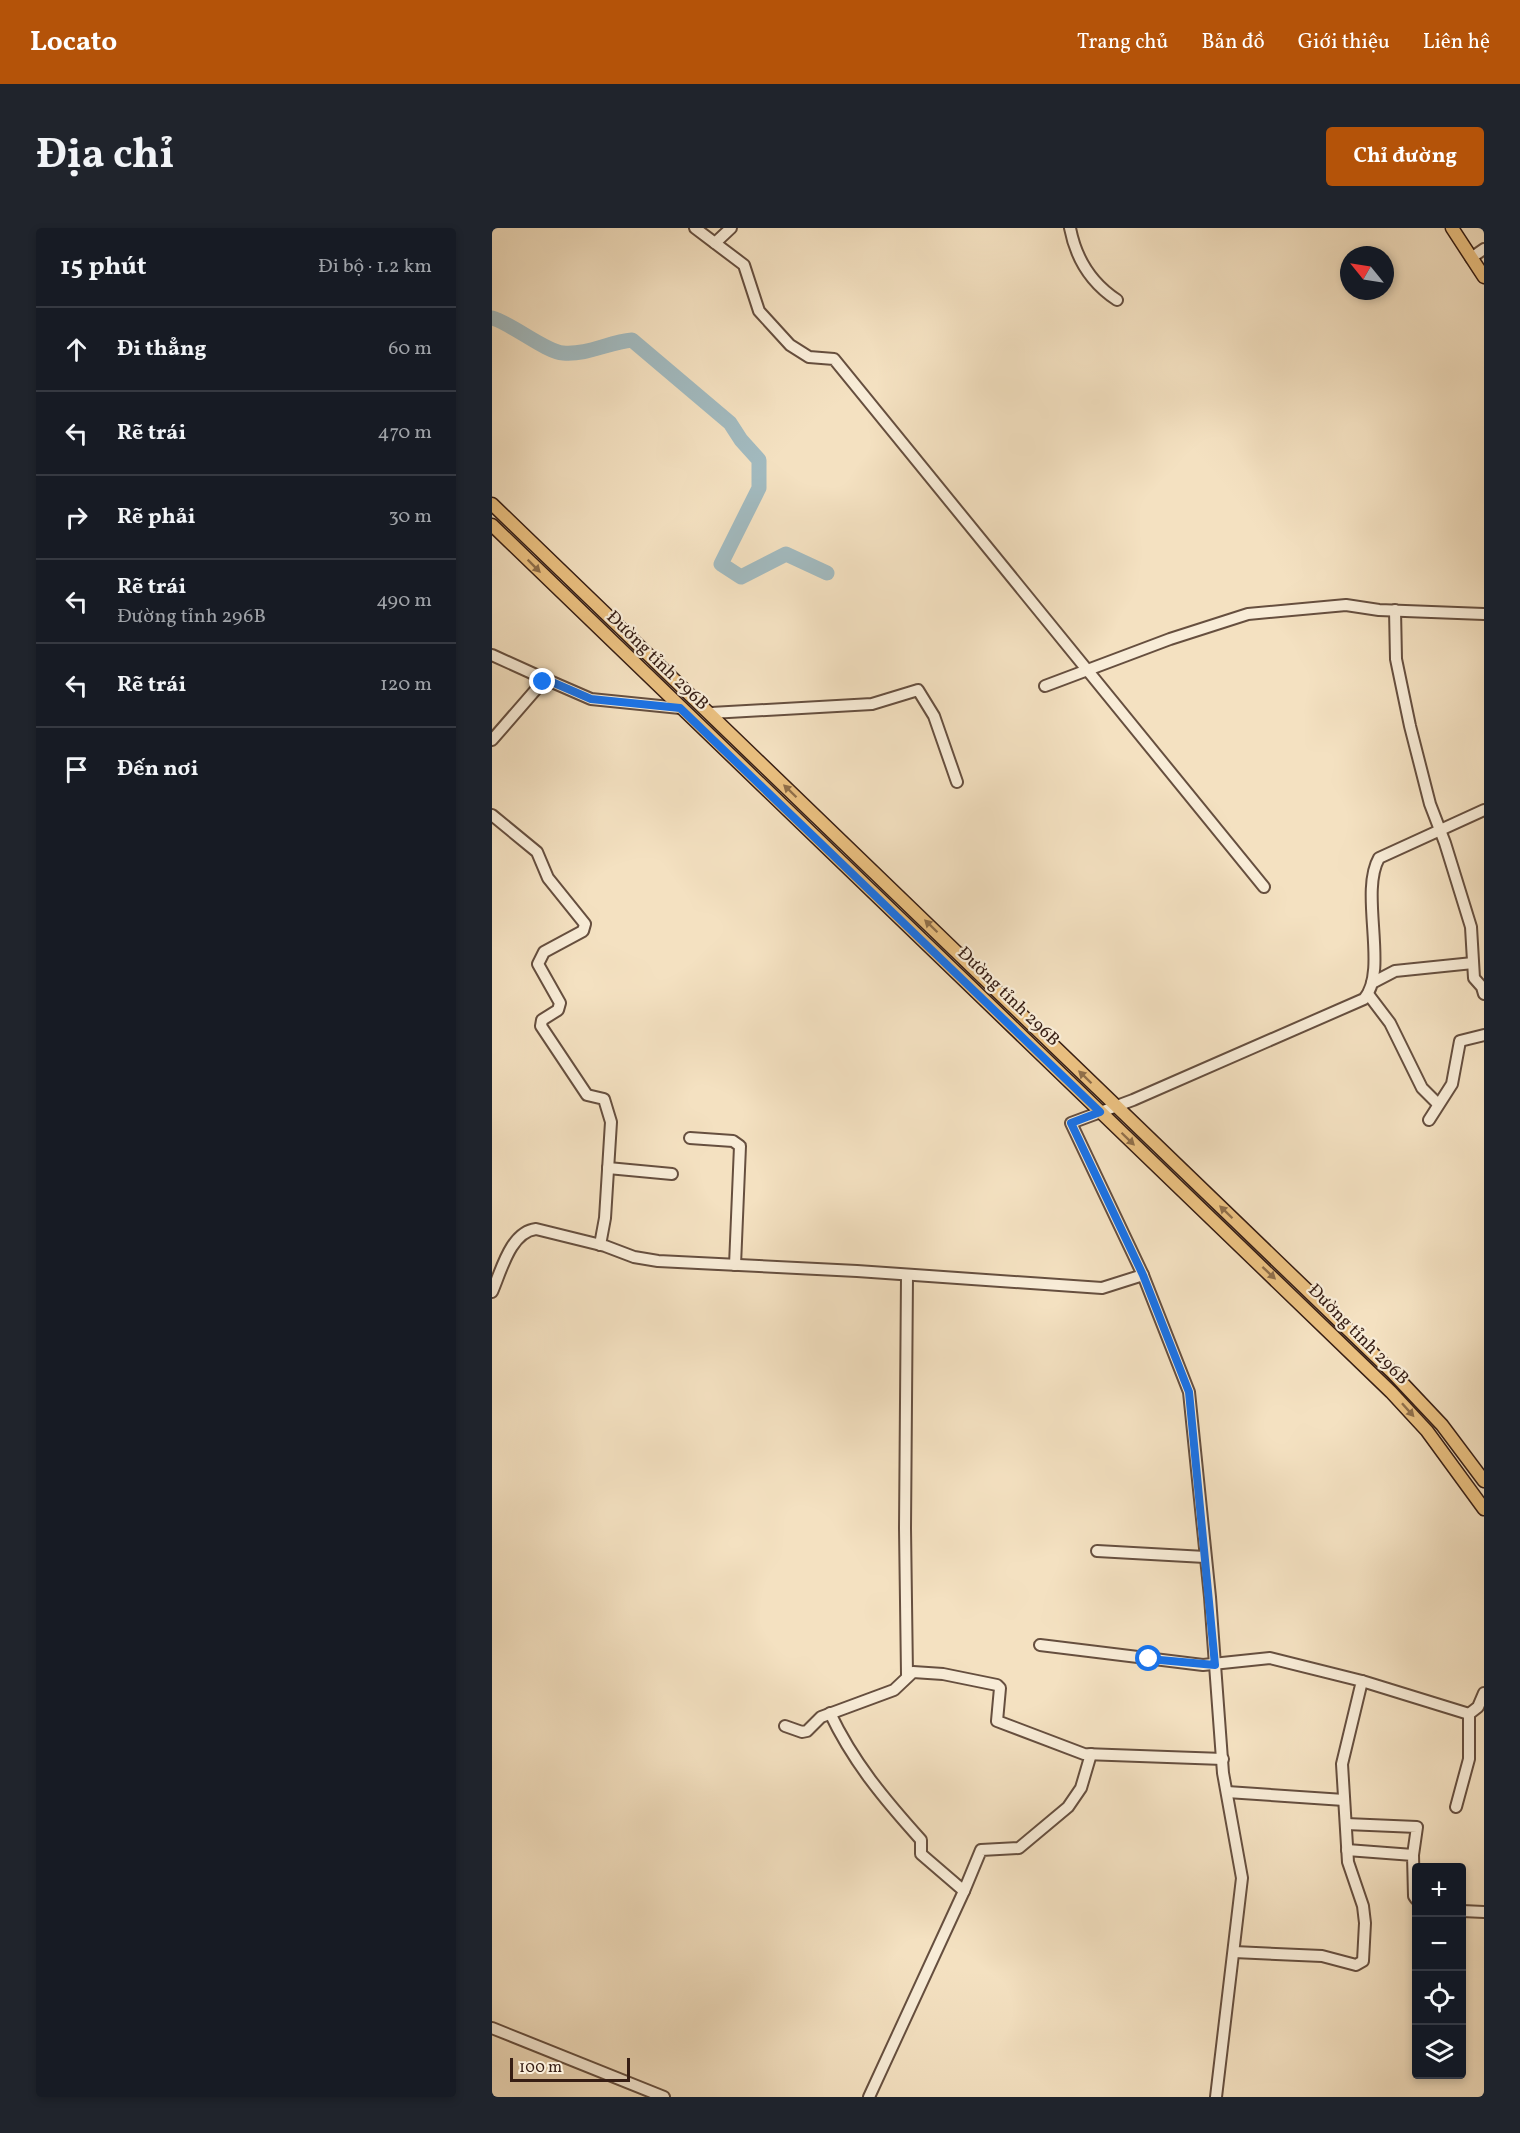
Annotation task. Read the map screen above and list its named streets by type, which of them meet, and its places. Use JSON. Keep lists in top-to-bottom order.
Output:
{
  "streets": {
    "main road": ["Đường tỉnh 296B"]
  },
  "scale_bar": "100 m",
  "north": "top left",
  "page": {
    "header": "Locato",
    "nav": [
      "Trang chủ",
      "Bản đồ",
      "Giới thiệu",
      "Liên hệ"
    ],
    "title": "Địa chỉ",
    "buttons": "Chỉ đường",
    "heading": ["15 phút", "Đi bộ · 1.2 km"],
    "list": [
      ["Đi thẳng", "60 m"],
      ["Rẽ trái", "470 m"],
      ["Rẽ phải", "30 m"],
      ["Rẽ trái", "Đường tỉnh 296B", "490 m"],
      ["Rẽ trái", "120 m"],
      "Đến nơi"
    ],
    "map_buttons": ["+", "−"],
    "scale": "100 m"
  }
}
